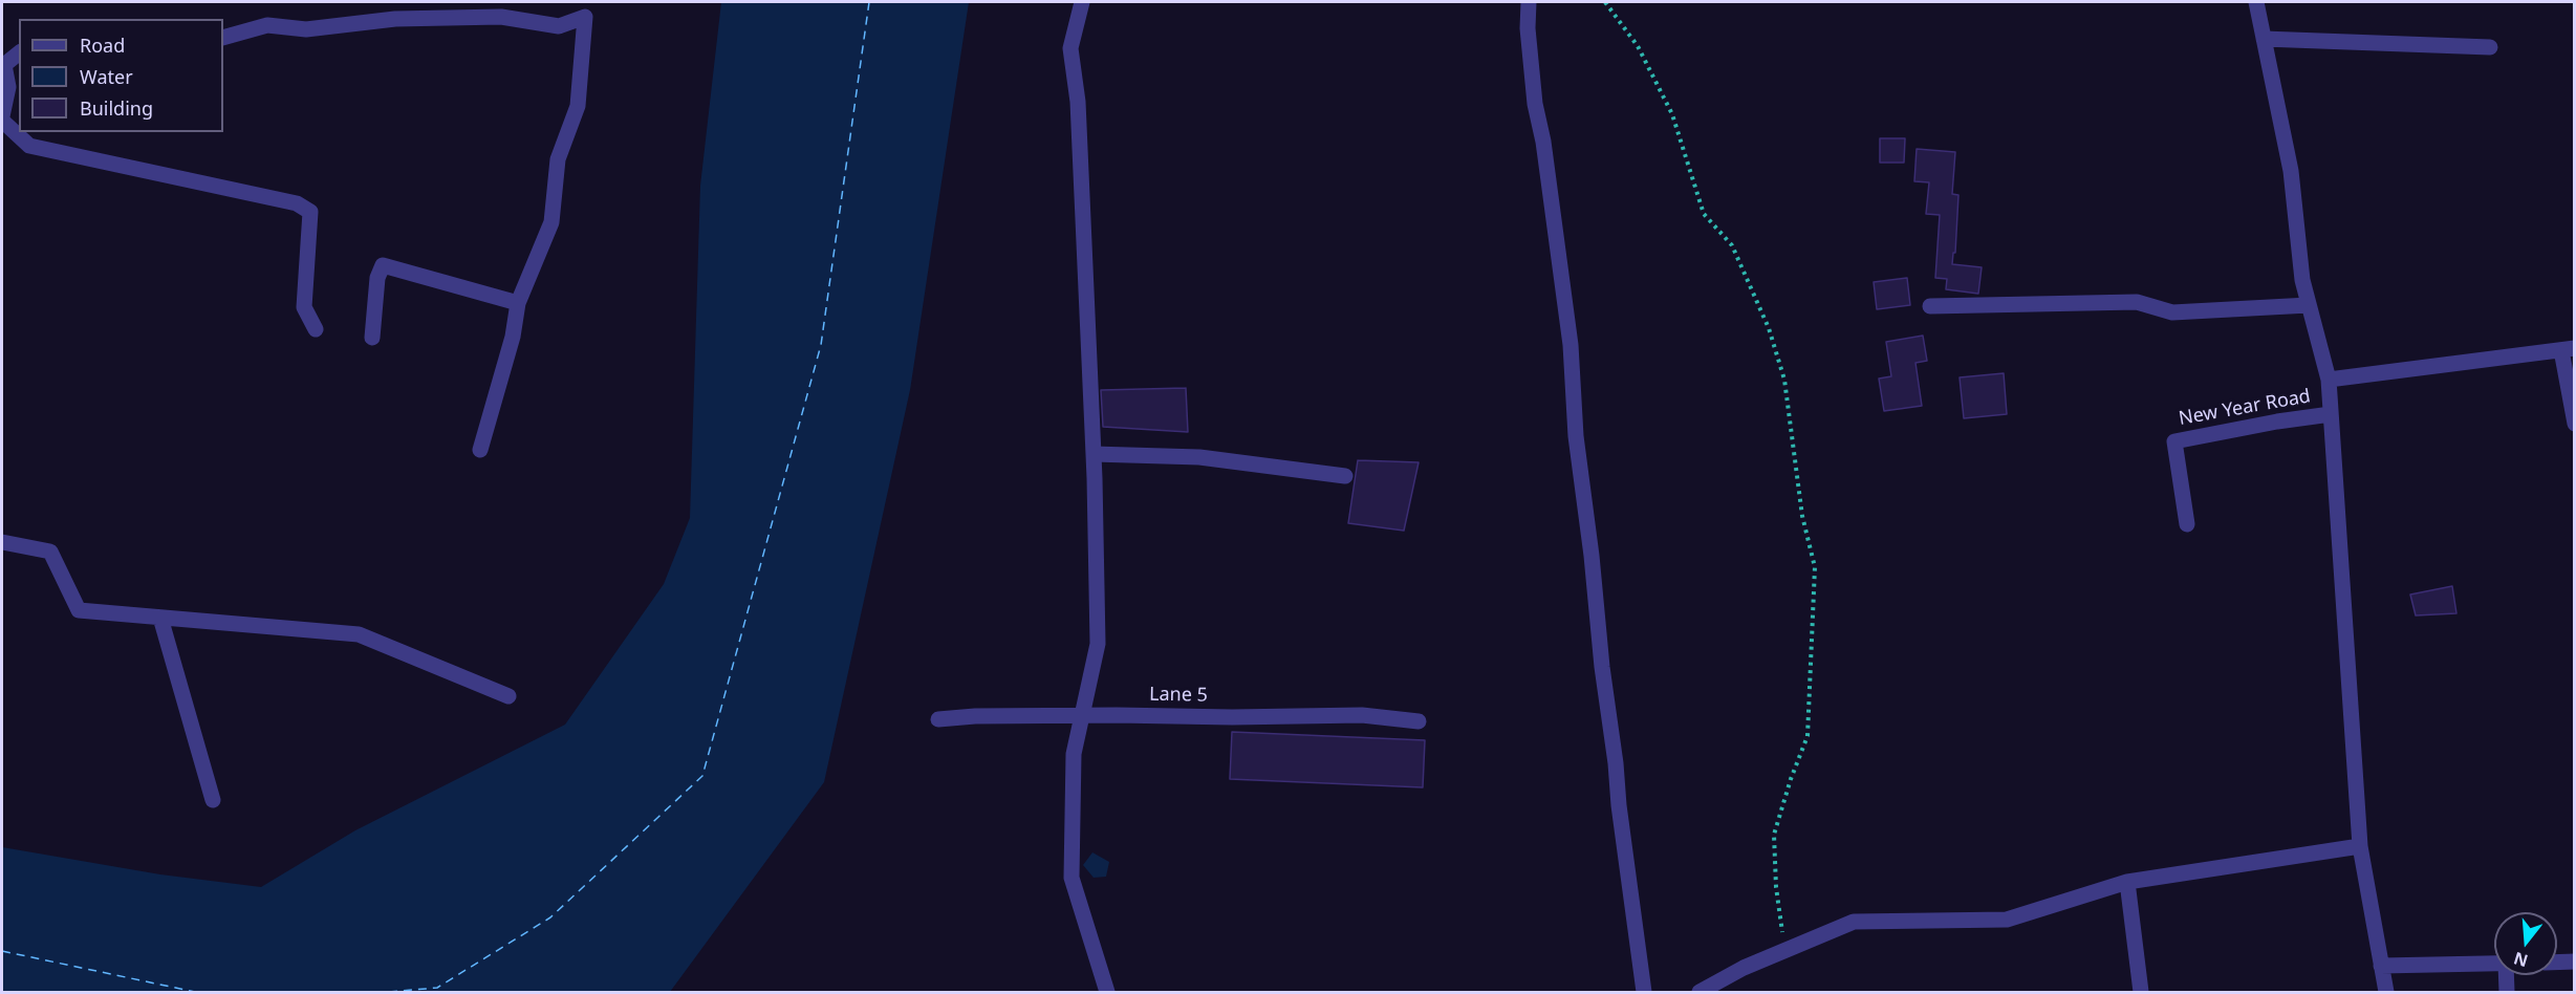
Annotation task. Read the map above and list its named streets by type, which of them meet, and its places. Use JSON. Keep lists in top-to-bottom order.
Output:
{
  "streets": {
    "street": ["New Year Road", "Lane 5"]
  },
  "legend": ["Road", "Water", "Building"],
  "north": "bottom"
}
